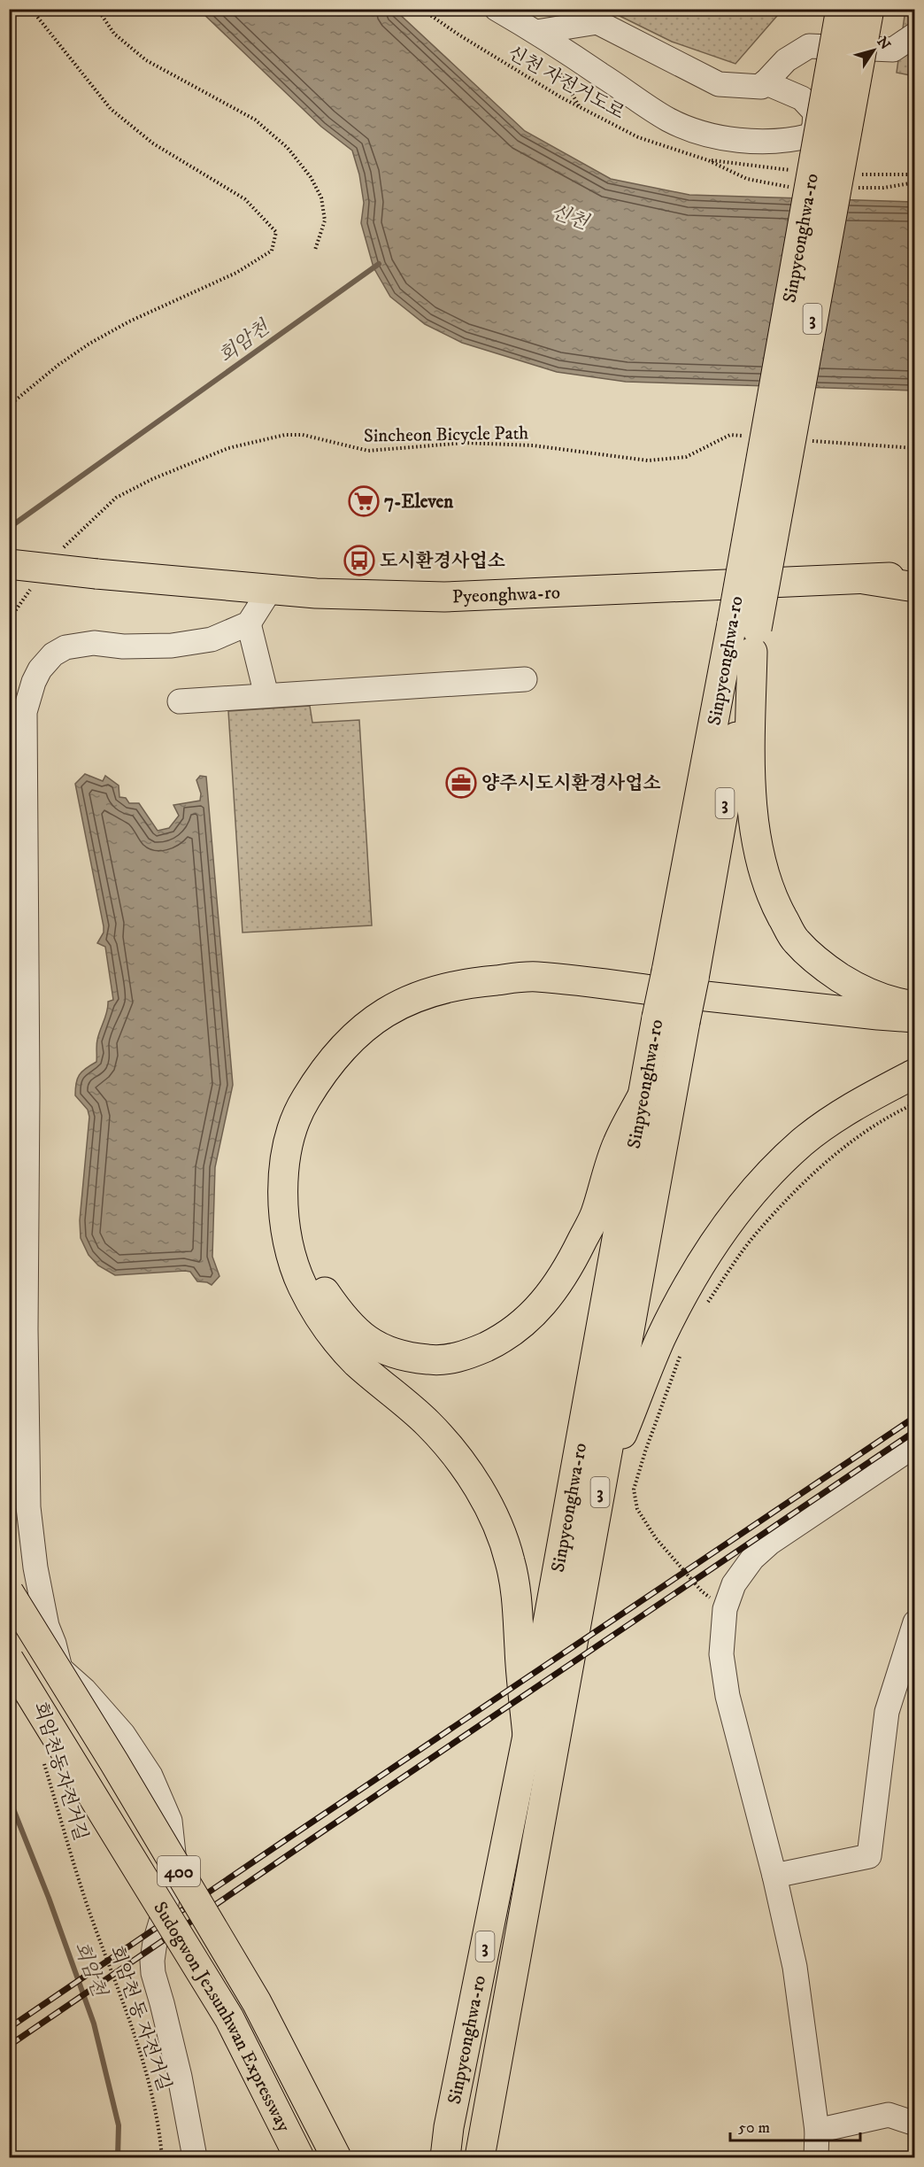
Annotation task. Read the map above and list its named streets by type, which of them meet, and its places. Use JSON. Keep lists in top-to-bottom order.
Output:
{
  "streets": {
    "main road": [
      "Sinpyeonghwa-ro",
      "3",
      "Pyeonghwa-ro",
      "400",
      "Sudogwon Je2sunhwan Expressway"
    ],
    "path": [
      "신천 자전거도로",
      "Sincheon Bicycle Path",
      "회암천동자전거길",
      "회암천 동 자전거길"
    ]
  },
  "crossings": [
    ["회암천동자전거길", "회암천 동 자전거길"]
  ],
  "water": ["신천", "회암천"],
  "places": {
    "supermarket": ["7-Eleven"],
    "bus stop": ["도시환경사업소"],
    "office": ["양주시도시환경사업소"]
  },
  "scale_bar": "50 m",
  "north": "top right"
}
